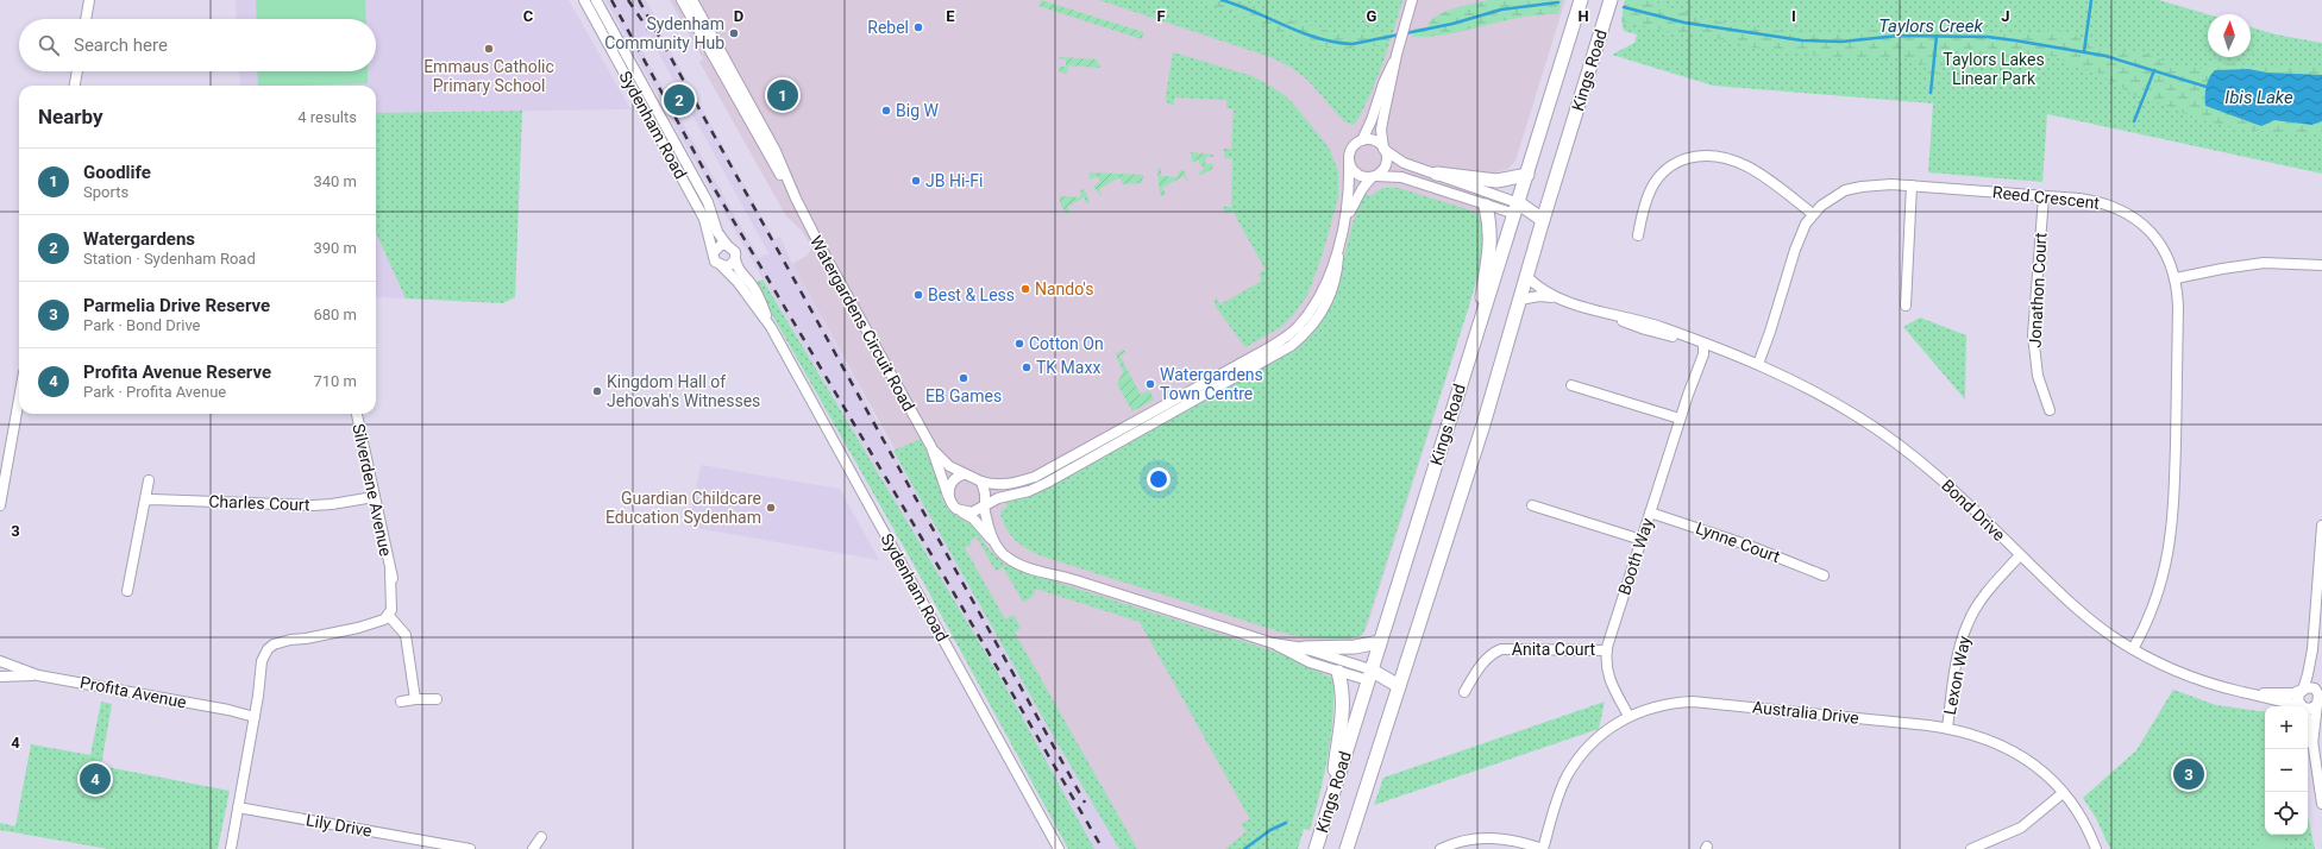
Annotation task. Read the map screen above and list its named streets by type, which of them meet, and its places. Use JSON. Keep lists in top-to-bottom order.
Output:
{
  "streets": {
    "main road": ["Kings Road"],
    "street": [
      "Sydenham Road",
      "Reed Crescent",
      "Jonathon Court",
      "Watergardens Circuit Road",
      "Silverdene Avenue",
      "Charles Court",
      "Bond Drive",
      "Lynne Court",
      "Booth Way",
      "Anita Court",
      "Lexon Way",
      "Profita Avenue",
      "Australia Drive",
      "Lily Drive"
    ]
  },
  "crossings": [
    ["Reed Crescent", "Jonathon Court"],
    ["Reed Crescent", "Bond Drive"],
    ["Silverdene Avenue", "Charles Court"],
    ["Bond Drive", "Booth Way"],
    ["Bond Drive", "Lexon Way"],
    ["Lynne Court", "Booth Way"],
    ["Booth Way", "Anita Court"],
    ["Booth Way", "Australia Drive"],
    ["Lexon Way", "Australia Drive"]
  ],
  "water": ["Taylors Creek", "Ibis Lake"],
  "parks": ["Taylors Lakes Linear Park"],
  "places": [
    "Rebel",
    "Sydenham Community Hub",
    "Emmaus Catholic Primary School",
    "Big W",
    "JB Hi-Fi",
    "Nando's",
    "Best & Less",
    "Cotton On",
    "TK Maxx",
    "EB Games",
    "Watergardens Town Centre",
    "Kingdom Hall of Jehovah's Witnesses",
    "Guardian Childcare Education Sydenham"
  ],
  "north": "top",
  "page": {
    "search": "Search here",
    "pins": [
      "1",
      "2",
      "3",
      "4"
    ],
    "heading": ["Nearby", "4 results"],
    "list": [
      {
        "mark": "1",
        "name": "Goodlife",
        "note": "Sports",
        "value": "340 m"
      },
      {
        "mark": "2",
        "name": "Watergardens",
        "note": "Station · Sydenham Road",
        "value": "390 m"
      },
      {
        "mark": "3",
        "name": "Parmelia Drive Reserve",
        "note": "Park · Bond Drive",
        "value": "680 m"
      },
      {
        "mark": "4",
        "name": "Profita Avenue Reserve",
        "note": "Park · Profita Avenue",
        "value": "710 m"
      }
    ],
    "map_buttons": ["+", "−"]
  },
  "grid": {
    "columns": [
      "C",
      "D",
      "E",
      "F",
      "G",
      "H",
      "I",
      "J"
    ],
    "rows": ["3", "4"]
  }
}
